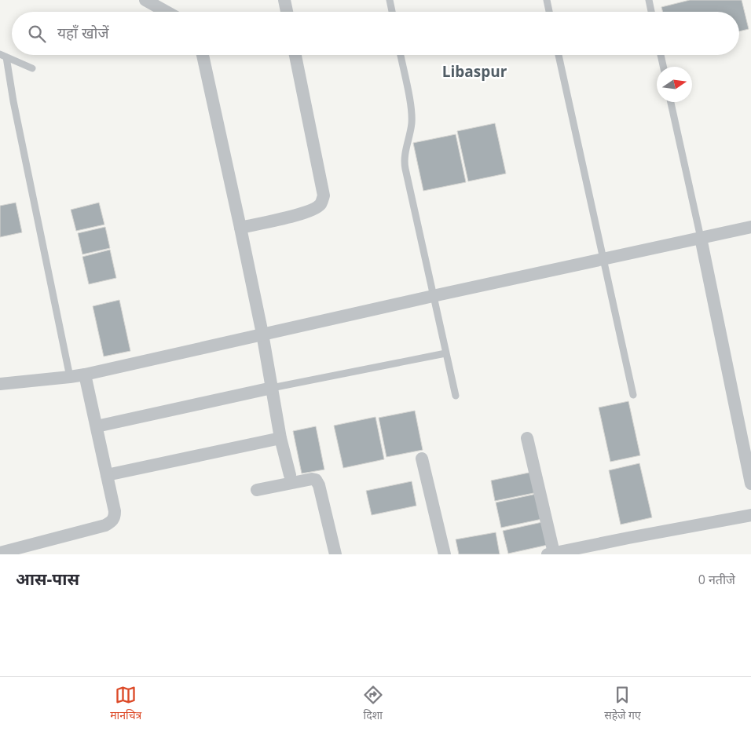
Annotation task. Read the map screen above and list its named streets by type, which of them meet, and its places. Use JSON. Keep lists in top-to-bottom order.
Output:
{
  "districts": ["Libaspur"],
  "north": "right",
  "page": {
    "search": "यहाँ खोजें",
    "heading": ["आस-पास", "0 नतीजे"],
    "nav": ["मानचित्र", "दिशा", "सहेजे गए"]
  }
}
